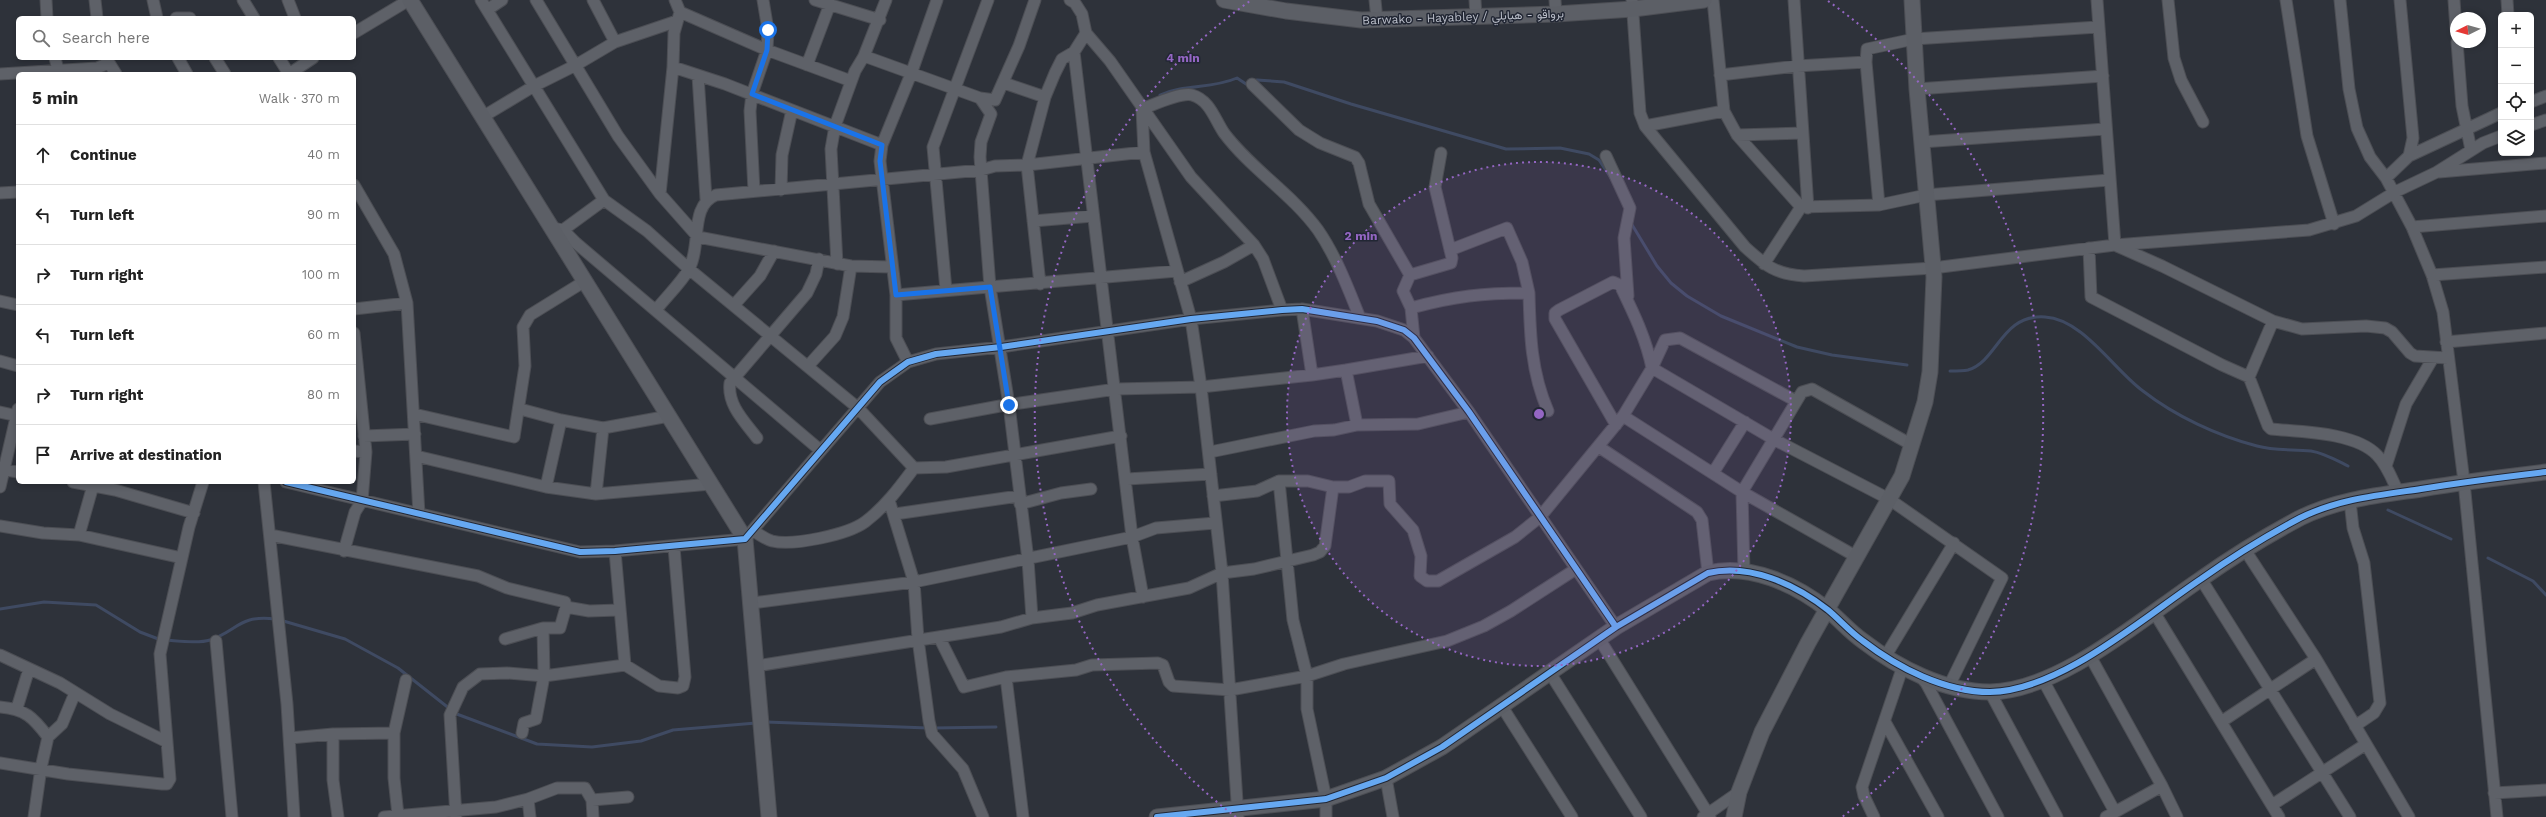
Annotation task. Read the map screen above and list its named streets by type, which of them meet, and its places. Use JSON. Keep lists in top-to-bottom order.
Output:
{
  "streets": {
    "street": ["Barwako - Hayabley / برواقو - هيابلي"]
  },
  "north": "left",
  "page": {
    "map_buttons": ["+", "−"],
    "search": "Search here",
    "heading": ["5 min", "Walk · 370 m"],
    "list": [
      ["Continue", "40 m"],
      ["Turn left", "90 m"],
      ["Turn right", "100 m"],
      ["Turn left", "60 m"],
      ["Turn right", "80 m"],
      "Arrive at destination"
    ]
  },
  "rings": ["4 min", "2 min"]
}
